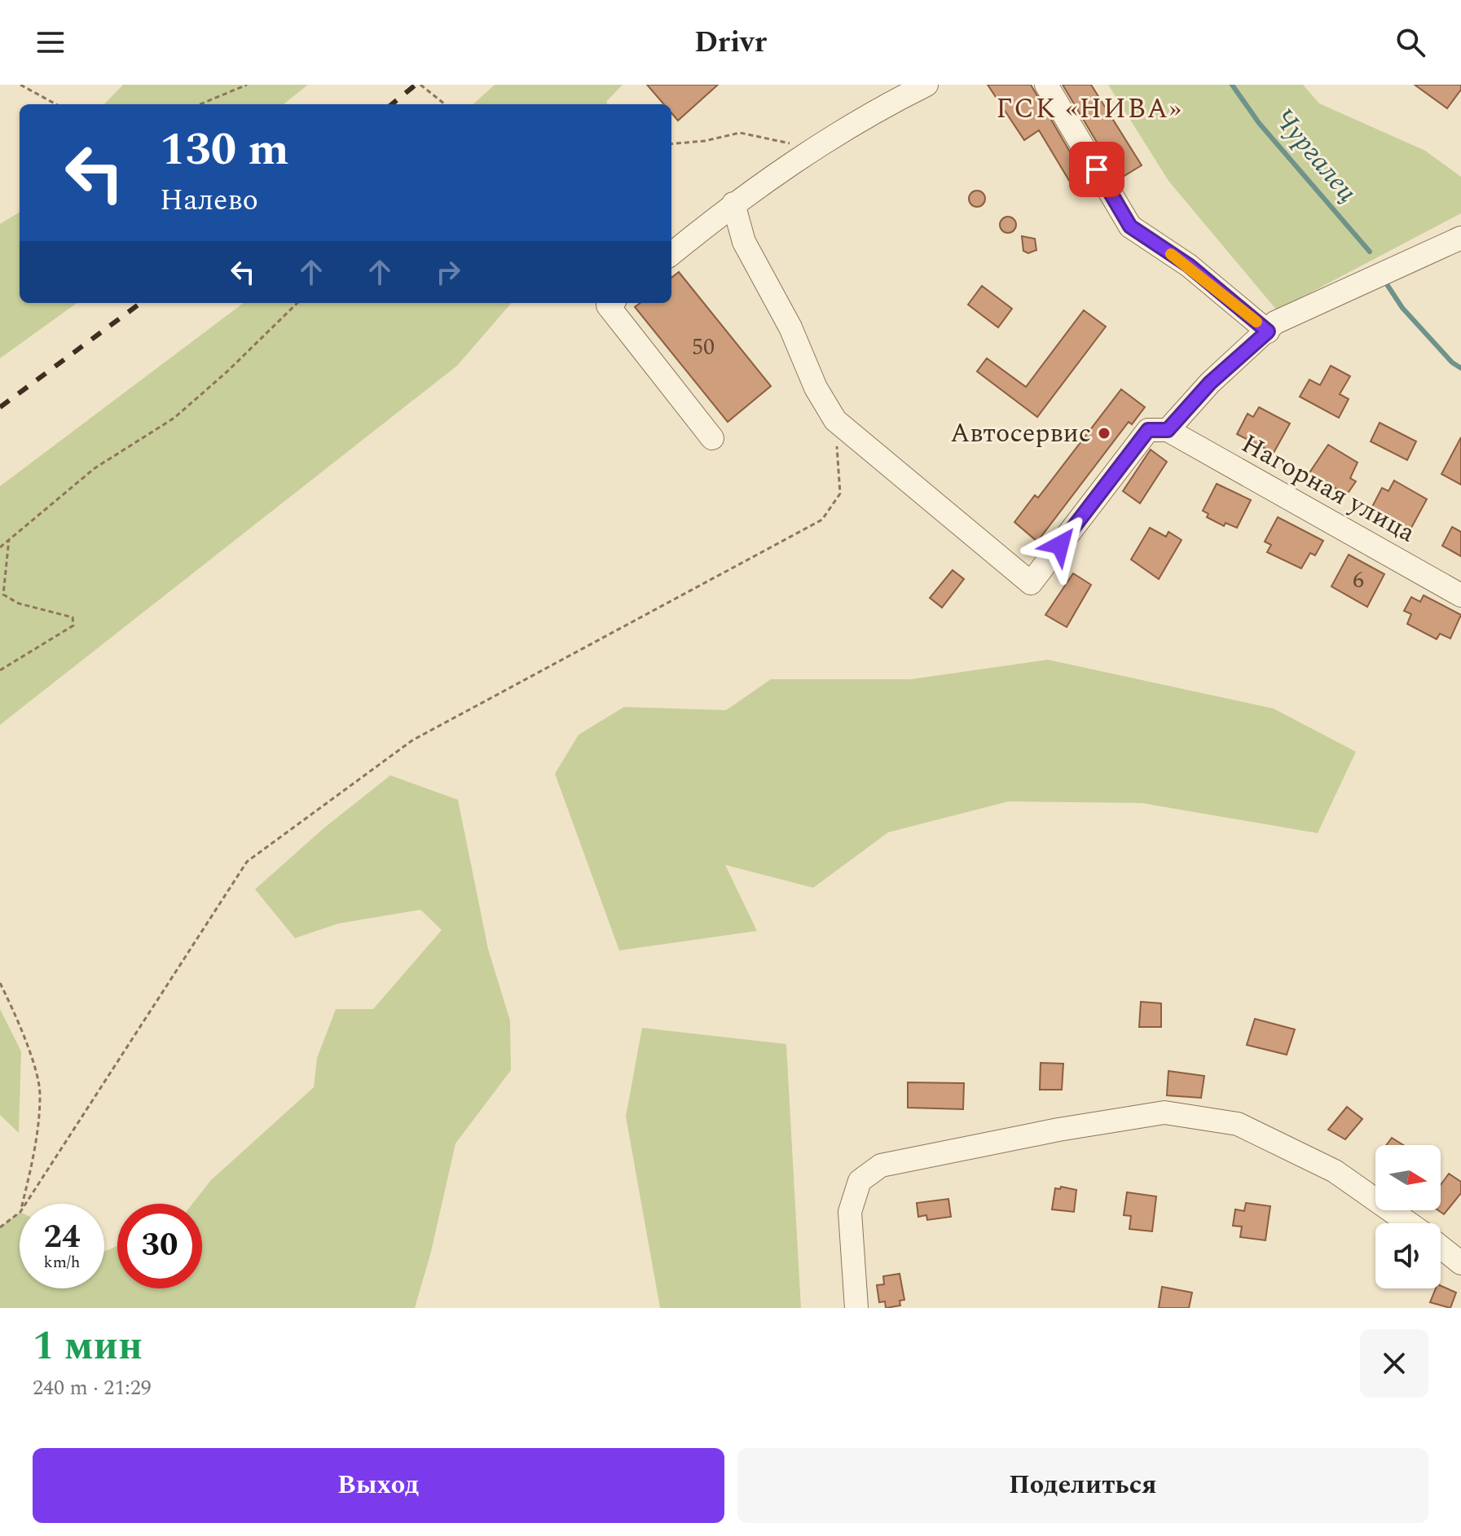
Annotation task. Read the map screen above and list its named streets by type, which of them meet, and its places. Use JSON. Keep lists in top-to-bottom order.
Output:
{
  "streets": {
    "street": ["Нагорная улица"]
  },
  "districts": ["ГСК «НИВА»"],
  "water": ["Чургалец"],
  "places": ["Автосервис"],
  "house_numbers": ["50", "6"],
  "north": "right",
  "page": {
    "header": "Drivr",
    "turn": ["130 m", "Налево"],
    "speed": "24 km/h",
    "limit": "30",
    "heading": ["1 мин", "240 m · 21:29"],
    "buttons": ["Выход", "Поделиться"]
  }
}
